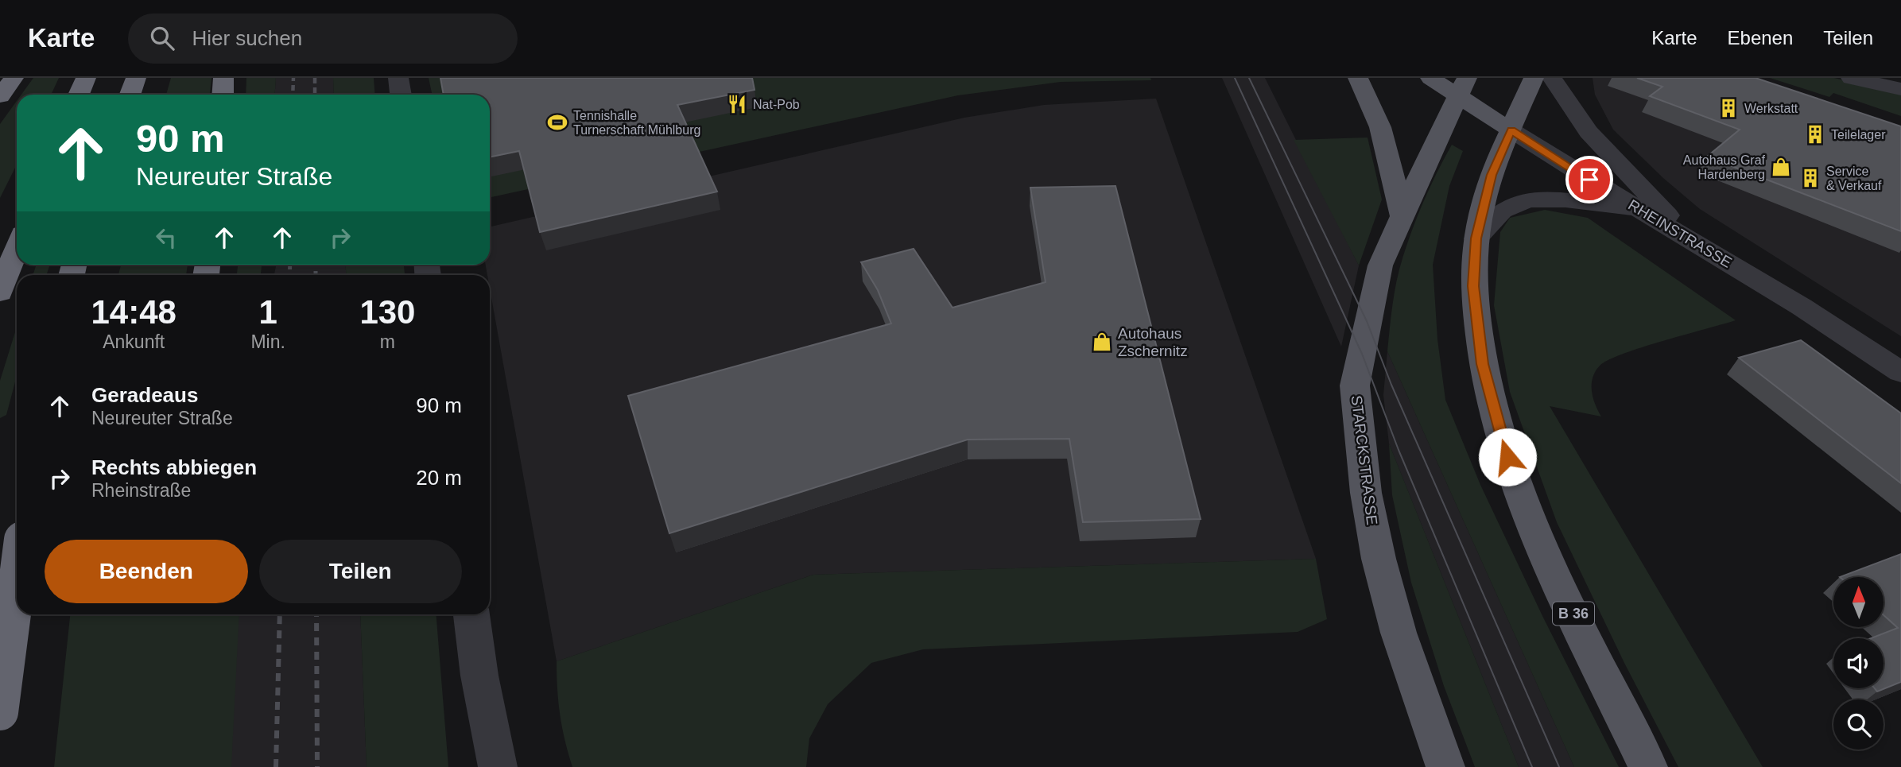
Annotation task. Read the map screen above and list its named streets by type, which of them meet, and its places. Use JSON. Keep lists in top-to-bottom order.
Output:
{
  "streets": {
    "main road": ["RHEINSTRASSE", "STARCKSTRASSE", "B 36"]
  },
  "crossings": [
    ["RHEINSTRASSE", "STARCKSTRASSE"],
    ["RHEINSTRASSE", "B 36"]
  ],
  "places": {
    "restaurant": ["Nat-Pob"],
    "building": ["Werkstatt", "Teilelager", "Service & Verkauf"],
    "sports": ["Tennishalle Turnerschaft Mühlburg"],
    "shop": ["Autohaus Graf Hardenberg", "Autohaus Zschernitz"]
  },
  "north": "top",
  "page": {
    "header": "Karte",
    "search": "Hier suchen",
    "nav": ["Karte", "Ebenen", "Teilen"],
    "turn": ["90 m", "Neureuter Straße"],
    "eta": [
      "14:48",
      "Ankunft",
      "1",
      "Min.",
      "130",
      "m"
    ],
    "list": [
      {
        "name": "Geradeaus",
        "note": "Neureuter Straße",
        "value": "90 m"
      },
      {
        "name": "Rechts abbiegen",
        "note": "Rheinstraße",
        "value": "20 m"
      }
    ],
    "buttons": ["Beenden", "Teilen"]
  }
}
